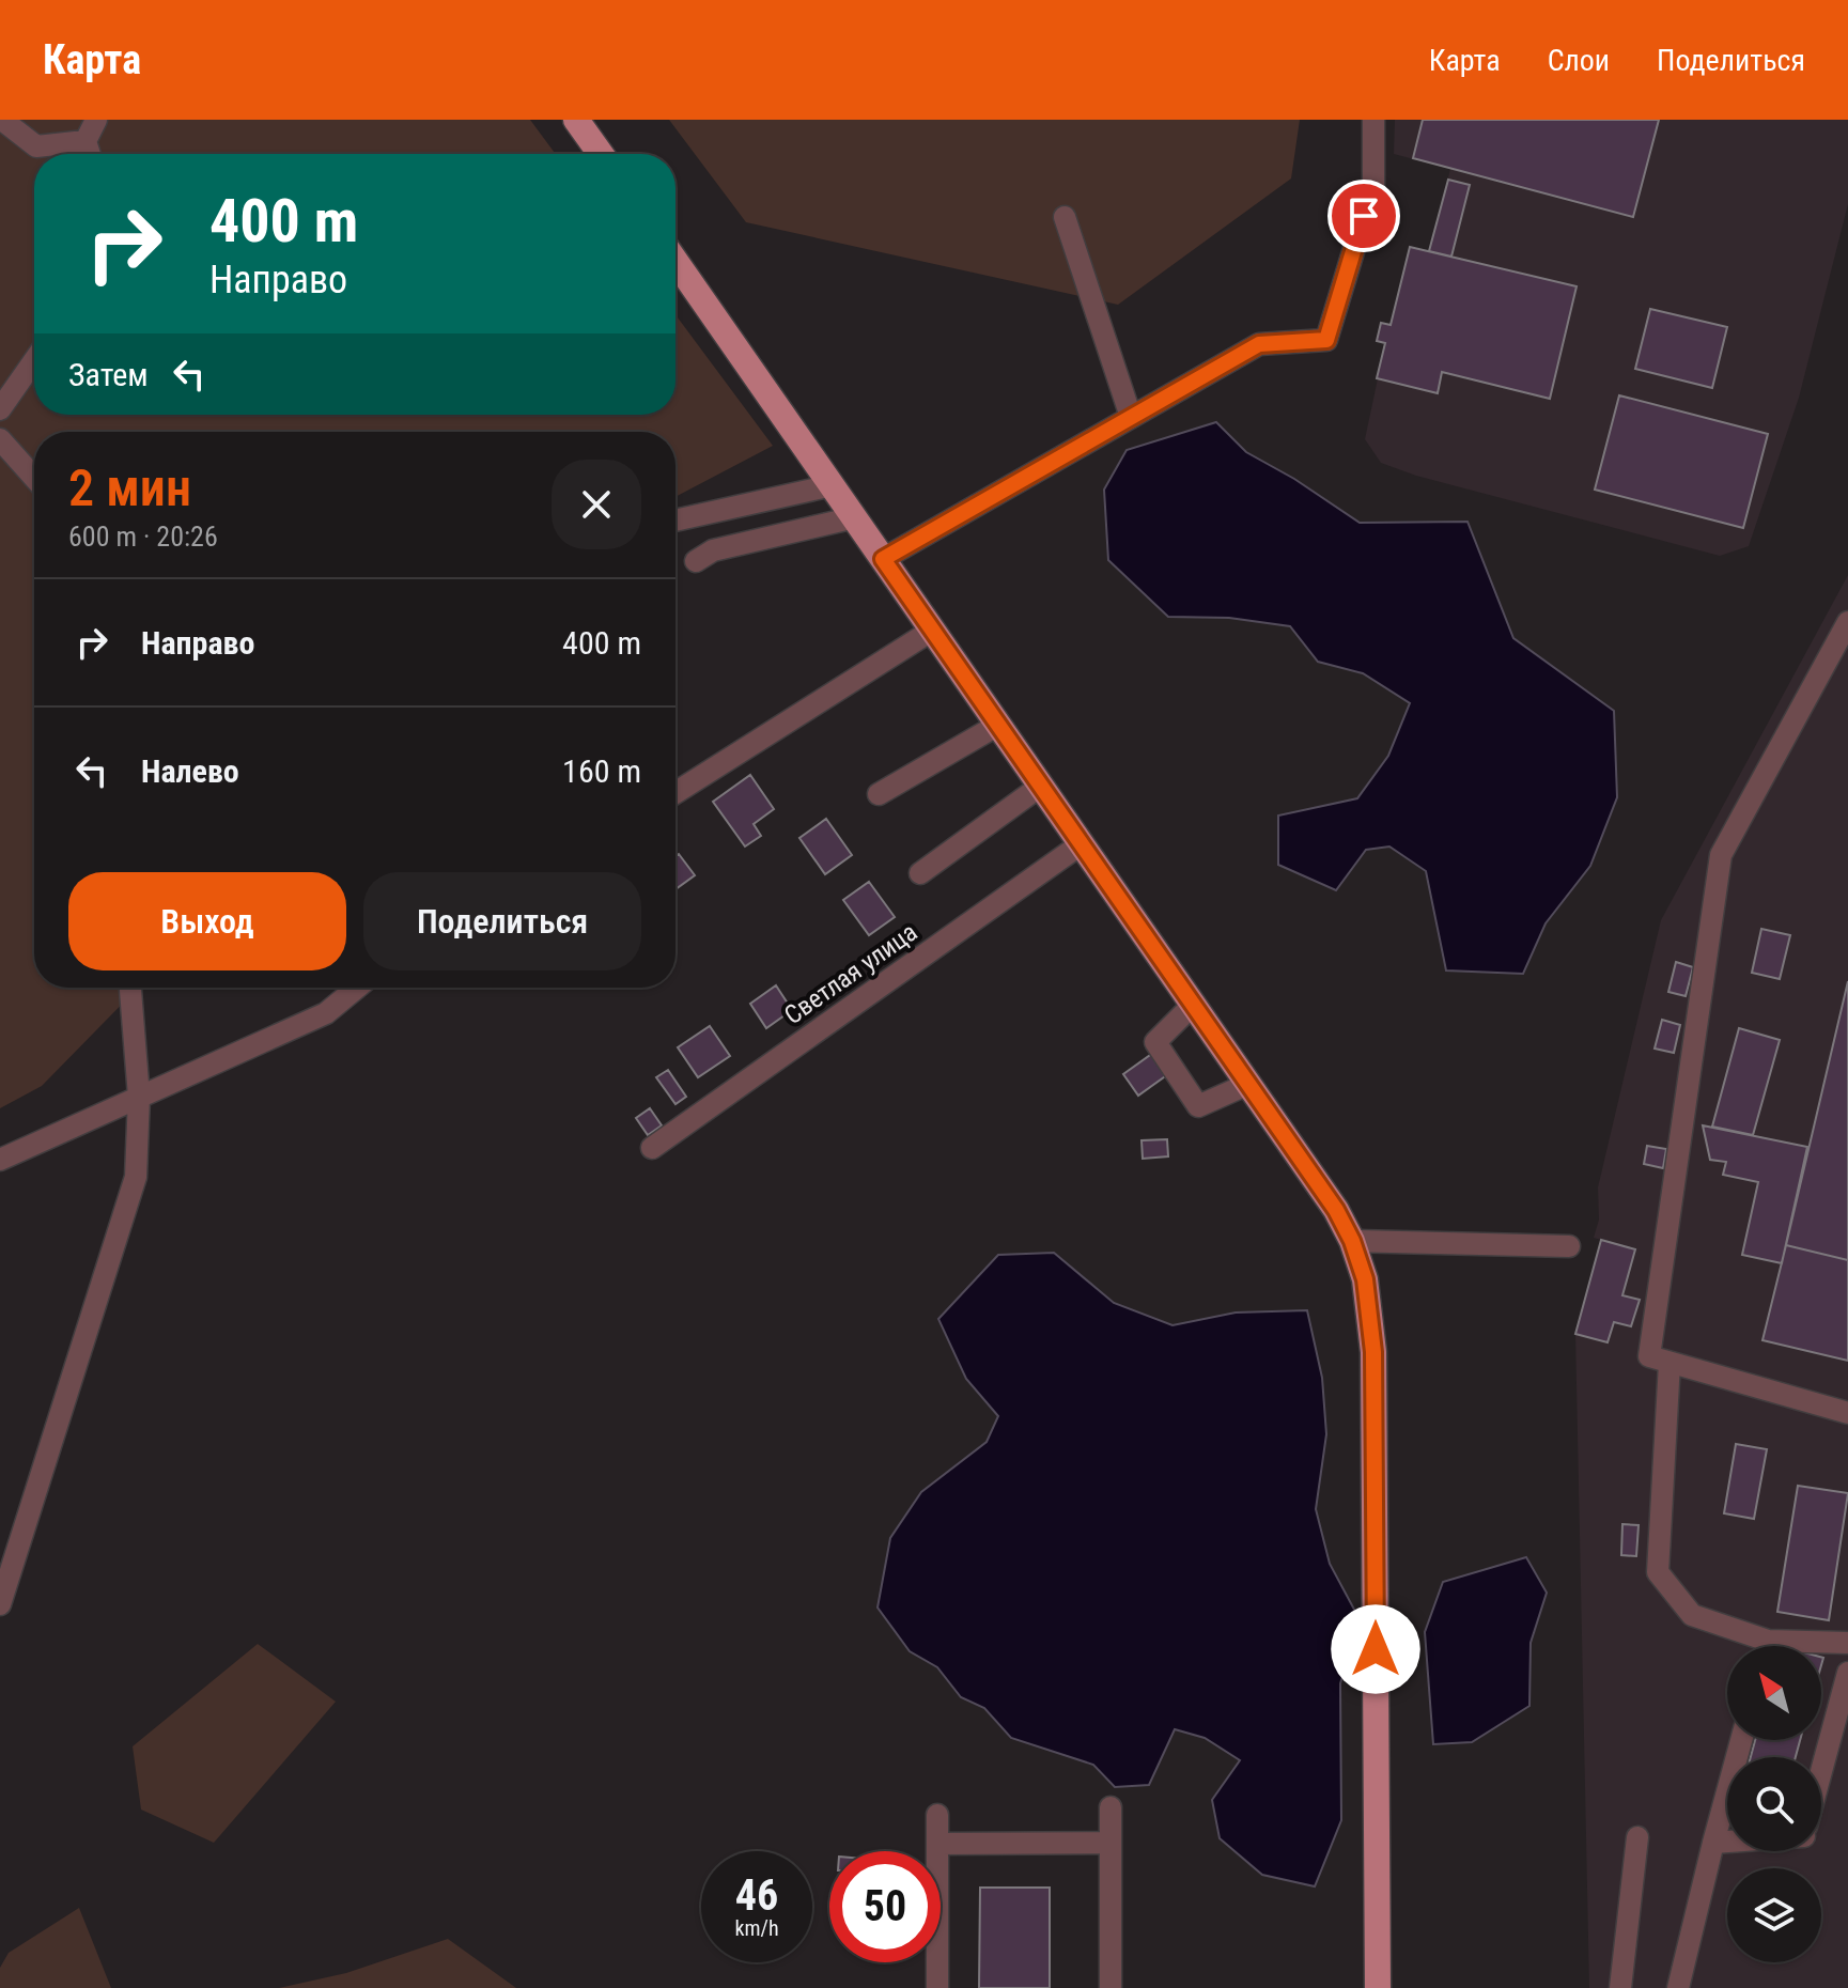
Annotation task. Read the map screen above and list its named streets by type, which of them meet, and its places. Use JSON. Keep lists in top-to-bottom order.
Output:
{
  "streets": {
    "lane": ["Светлая улица"]
  },
  "north": "top left",
  "page": {
    "header": "Карта",
    "nav": ["Карта", "Слои", "Поделиться"],
    "turn": ["400 m", "Направо"],
    "then": "Затем",
    "heading": ["2 мин", "600 m · 20:26"],
    "list": [
      {
        "name": "Направо",
        "value": "400 m"
      },
      {
        "name": "Налево",
        "value": "160 m"
      }
    ],
    "buttons": ["Выход", "Поделиться"],
    "speed": "46 km/h",
    "limit": "50"
  }
}
